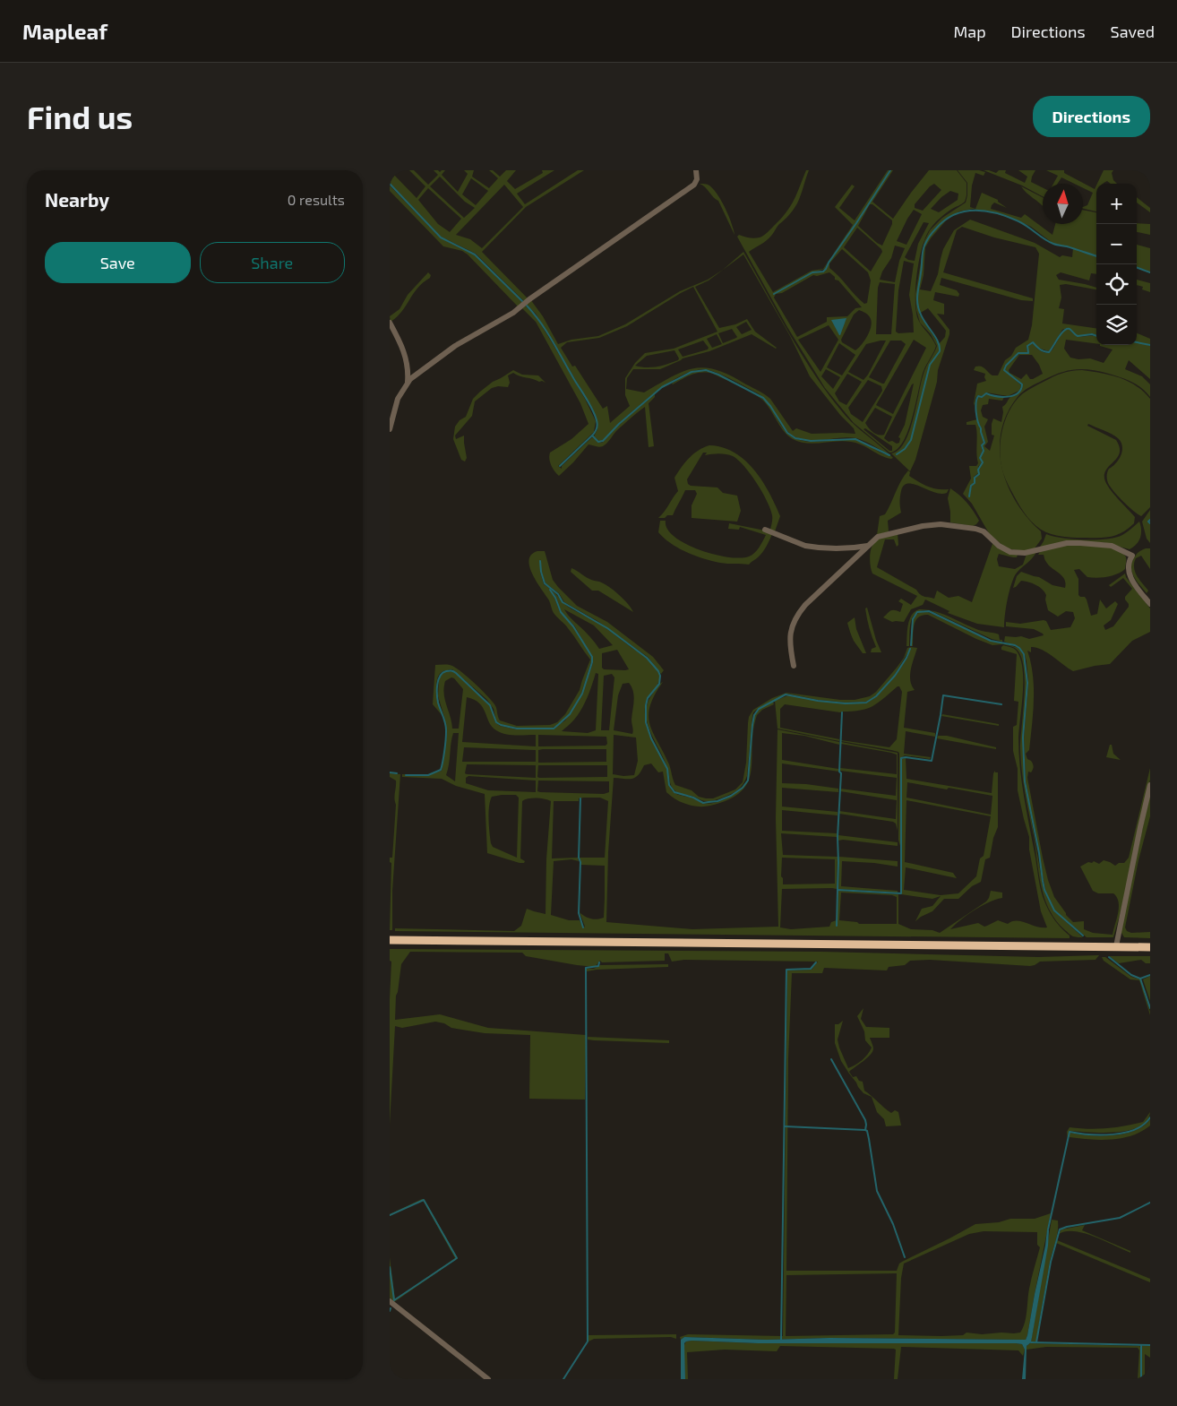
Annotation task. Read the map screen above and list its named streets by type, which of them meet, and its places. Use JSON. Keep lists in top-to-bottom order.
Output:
{
  "north": "top",
  "page": {
    "header": "Mapleaf",
    "nav": ["Map", "Directions", "Saved"],
    "buttons": [
      "Directions",
      ["Save", "Share"]
    ],
    "title": "Find us",
    "heading": ["Nearby", "0 results"],
    "map_buttons": ["+", "−"]
  }
}
